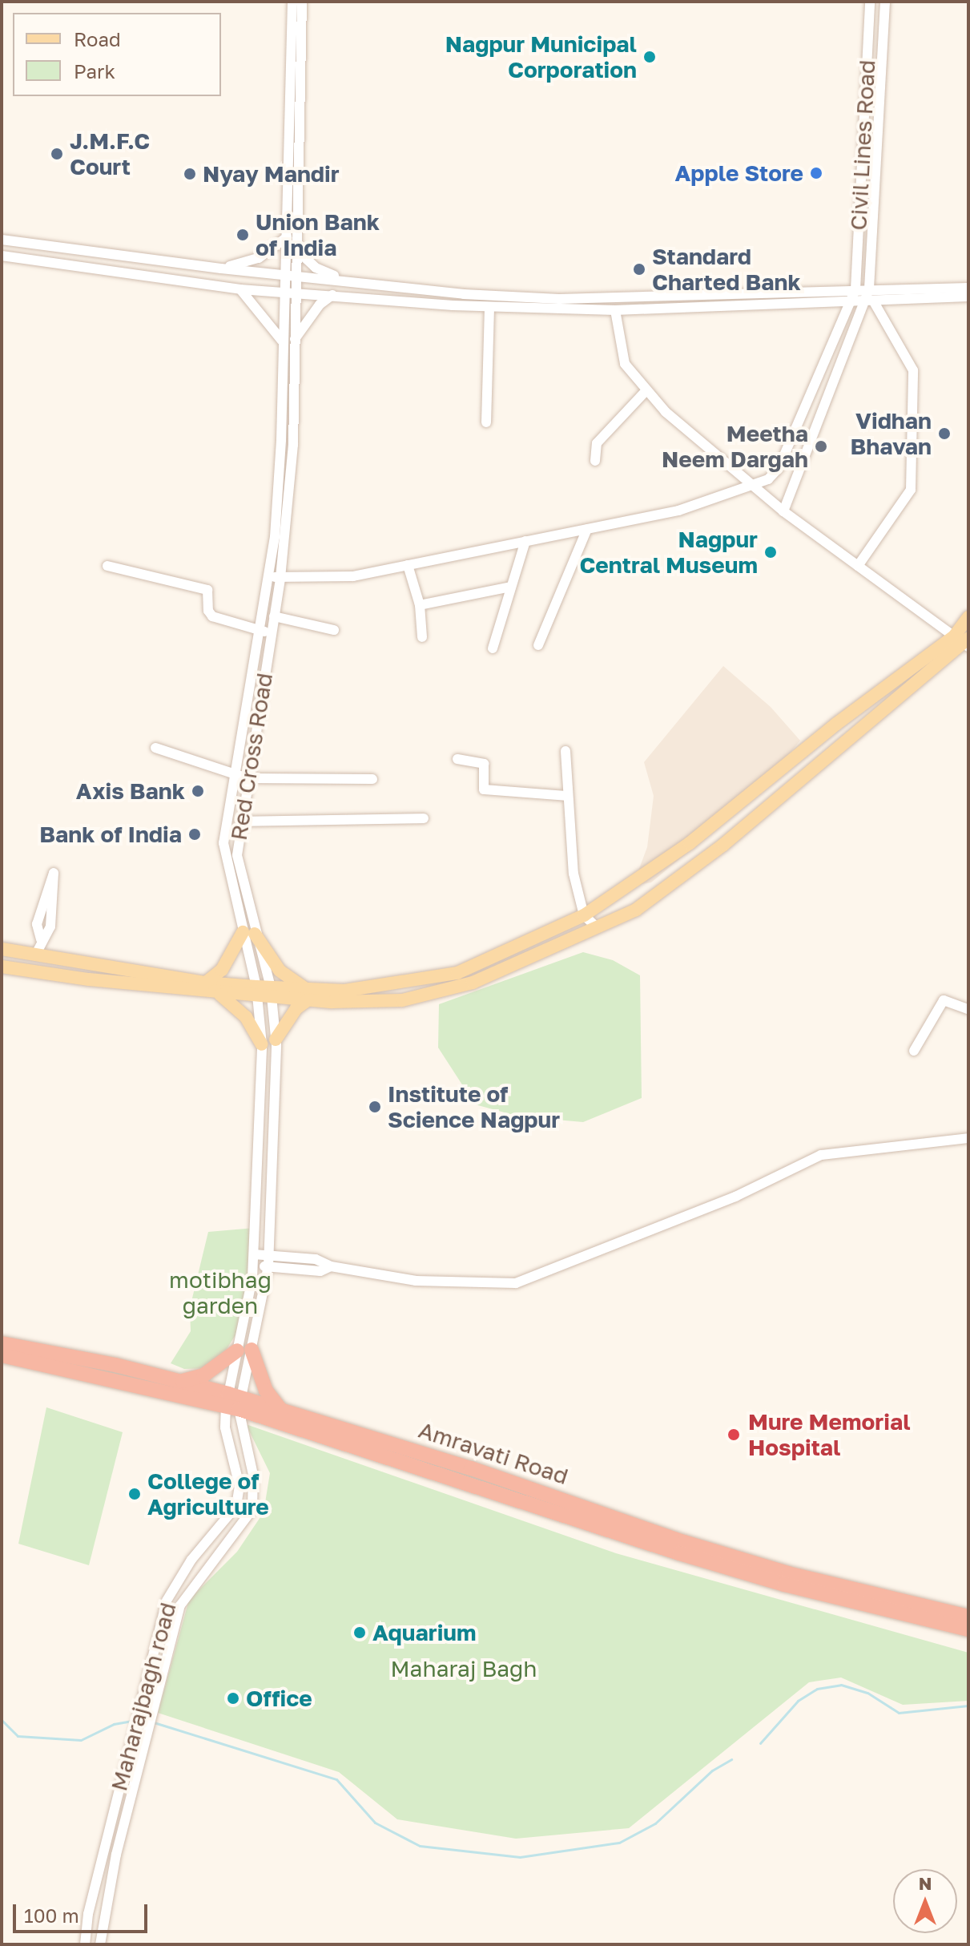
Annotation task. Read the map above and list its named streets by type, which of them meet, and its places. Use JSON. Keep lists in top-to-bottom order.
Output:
{
  "streets": {
    "highway": ["Amravati Road"],
    "street": ["Civil Lines Road", "Red Cross Road", "Maharajbagh road"]
  },
  "crossings": [
    ["Red Cross Road", "Amravati Road"],
    ["Red Cross Road", "Maharajbagh road"],
    ["Amravati Road", "Maharajbagh road"]
  ],
  "parks": ["motibhag garden", "Maharaj Bagh"],
  "places": [
    "Nagpur Municipal Corporation",
    "J.M.F.C Court",
    "Apple Store",
    "Nyay Mandir",
    "Union Bank of India",
    "Standard Charted Bank",
    "Vidhan Bhavan",
    "Meetha Neem Dargah",
    "Nagpur Central Museum",
    "Axis Bank",
    "Bank of India",
    "Institute of Science Nagpur",
    "Mure Memorial Hospital",
    "College of Agriculture",
    "Aquarium",
    "Office"
  ],
  "legend": ["Road", "Park"],
  "scale_bar": "100 m",
  "north": "top"
}
